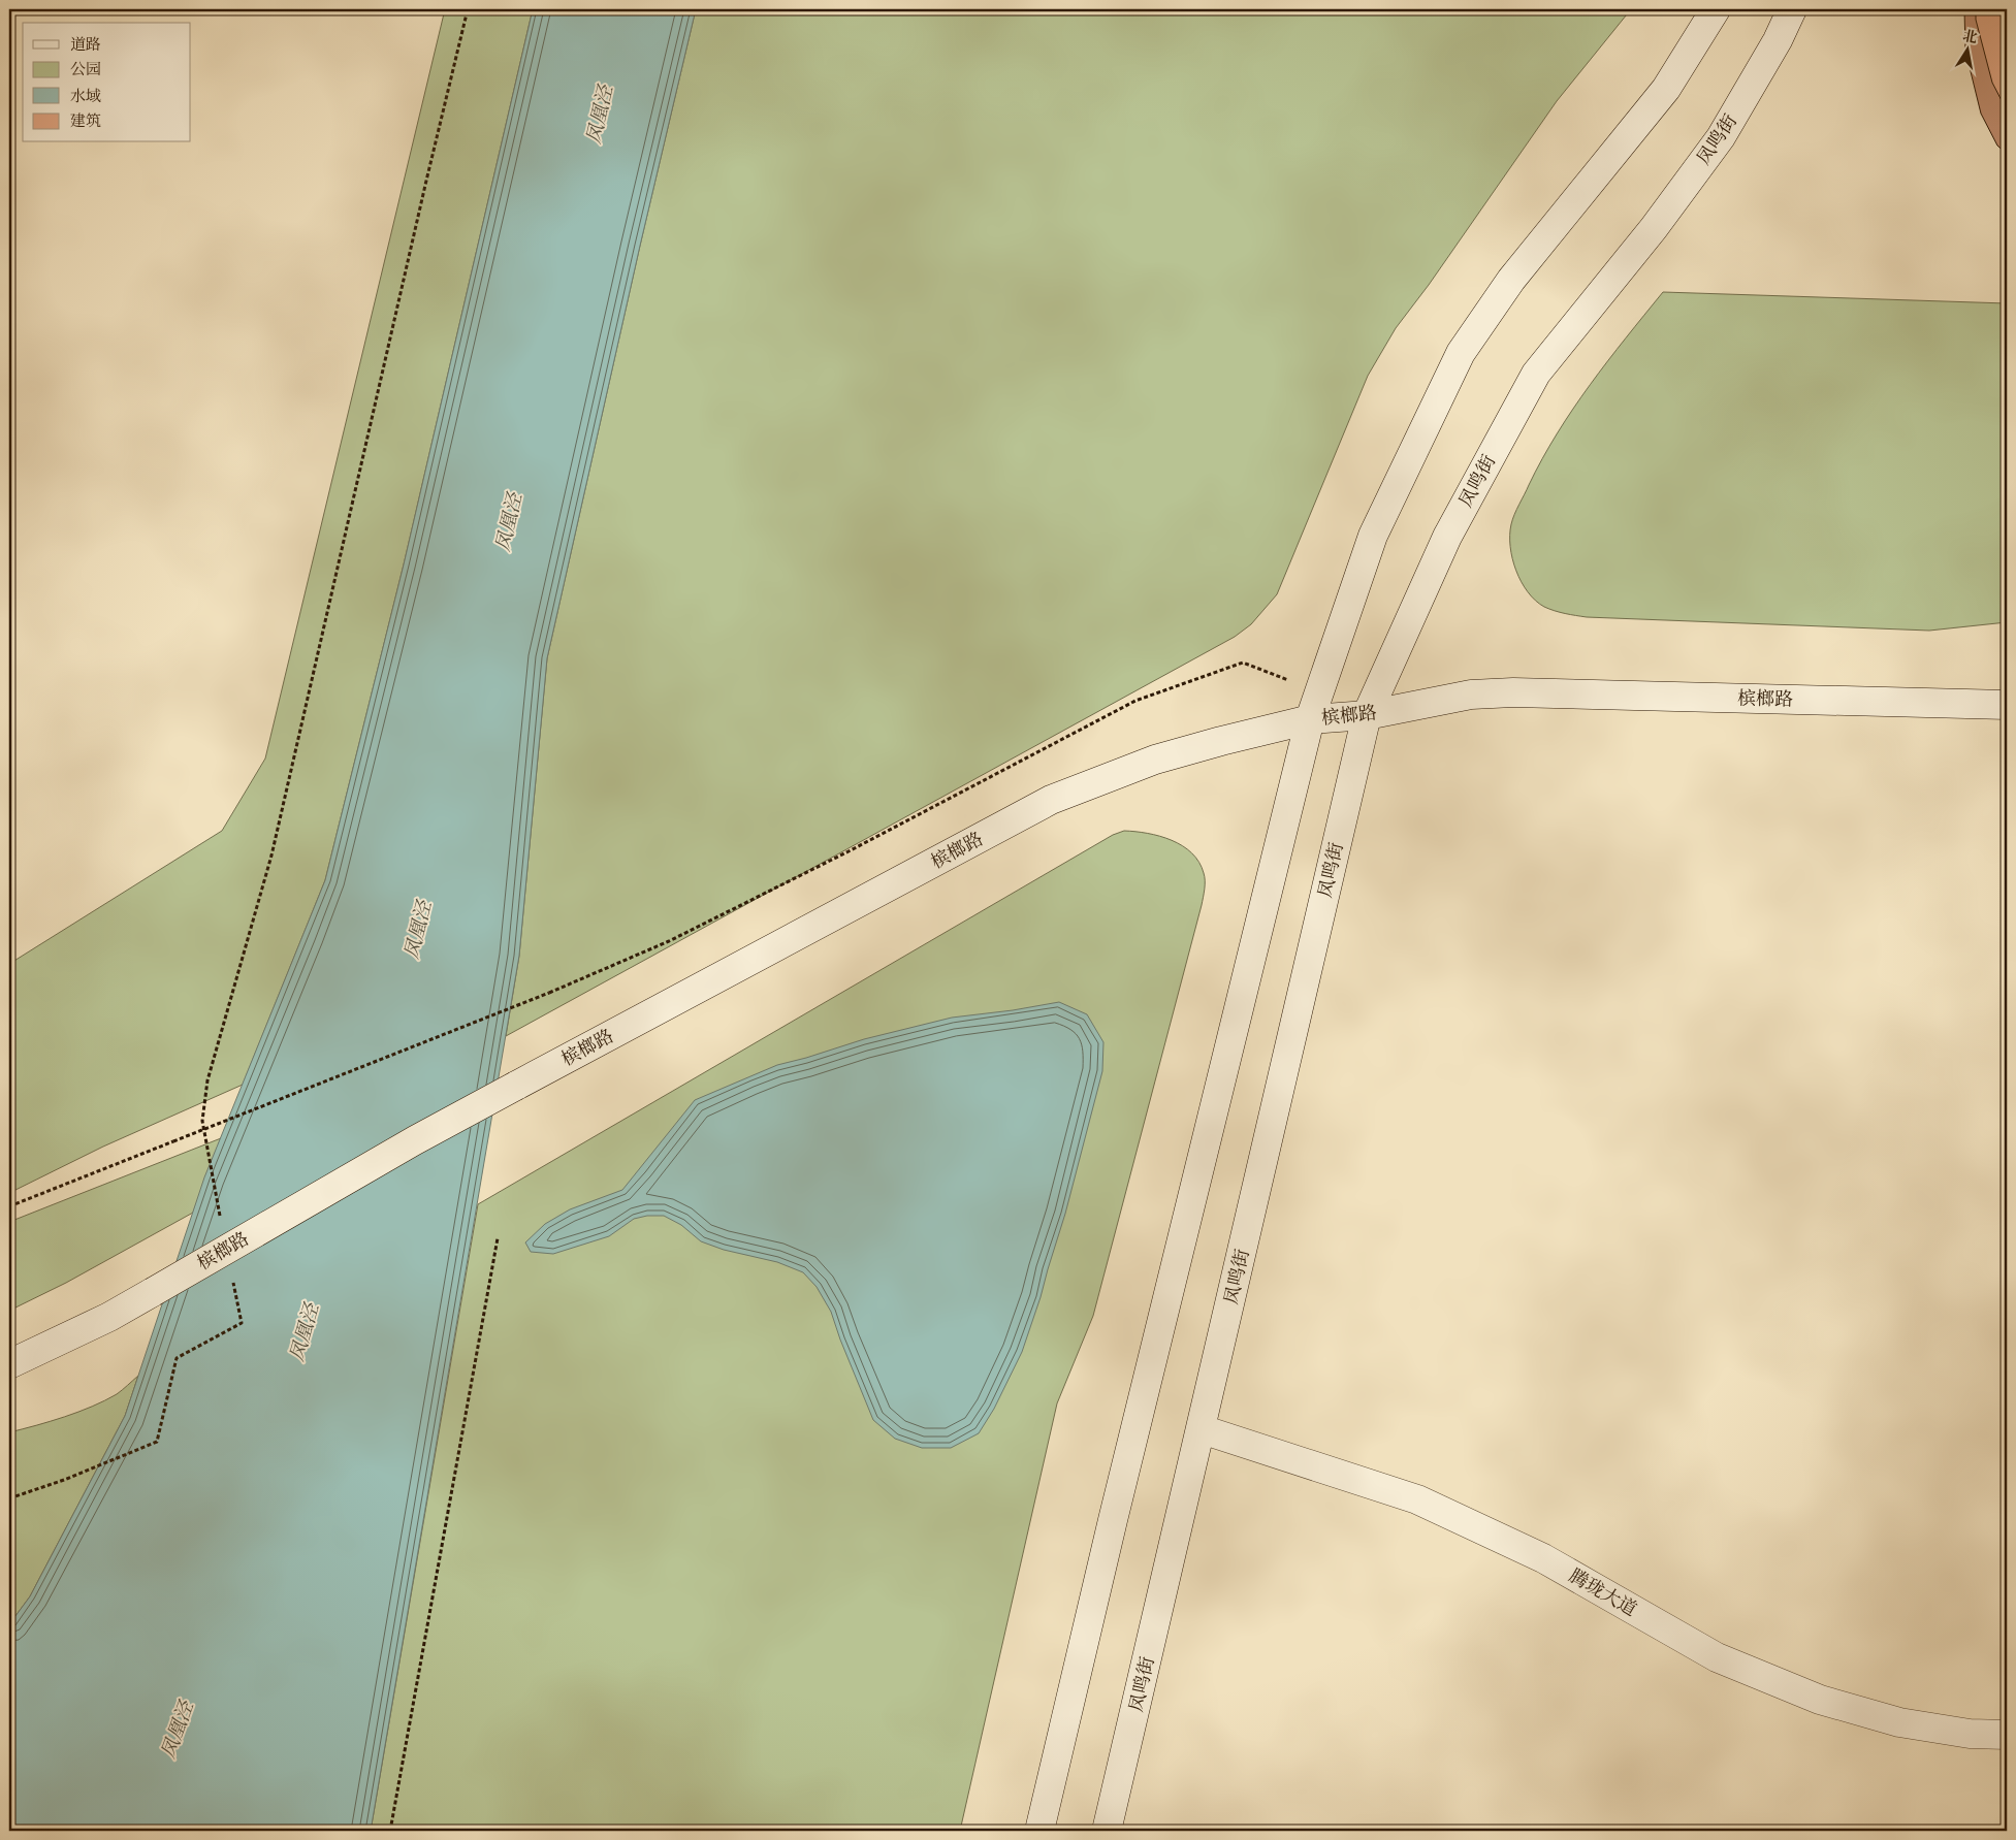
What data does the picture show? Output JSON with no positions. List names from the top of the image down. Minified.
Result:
{"streets":{"street":["凤鸣街","槟榔路","腾珑大道"]},"crossings":[["凤鸣街","槟榔路"],["凤鸣街","腾珑大道"]],"water":["凤凰泾"],"legend":["道路","公园","水域","建筑"],"north":"top"}
